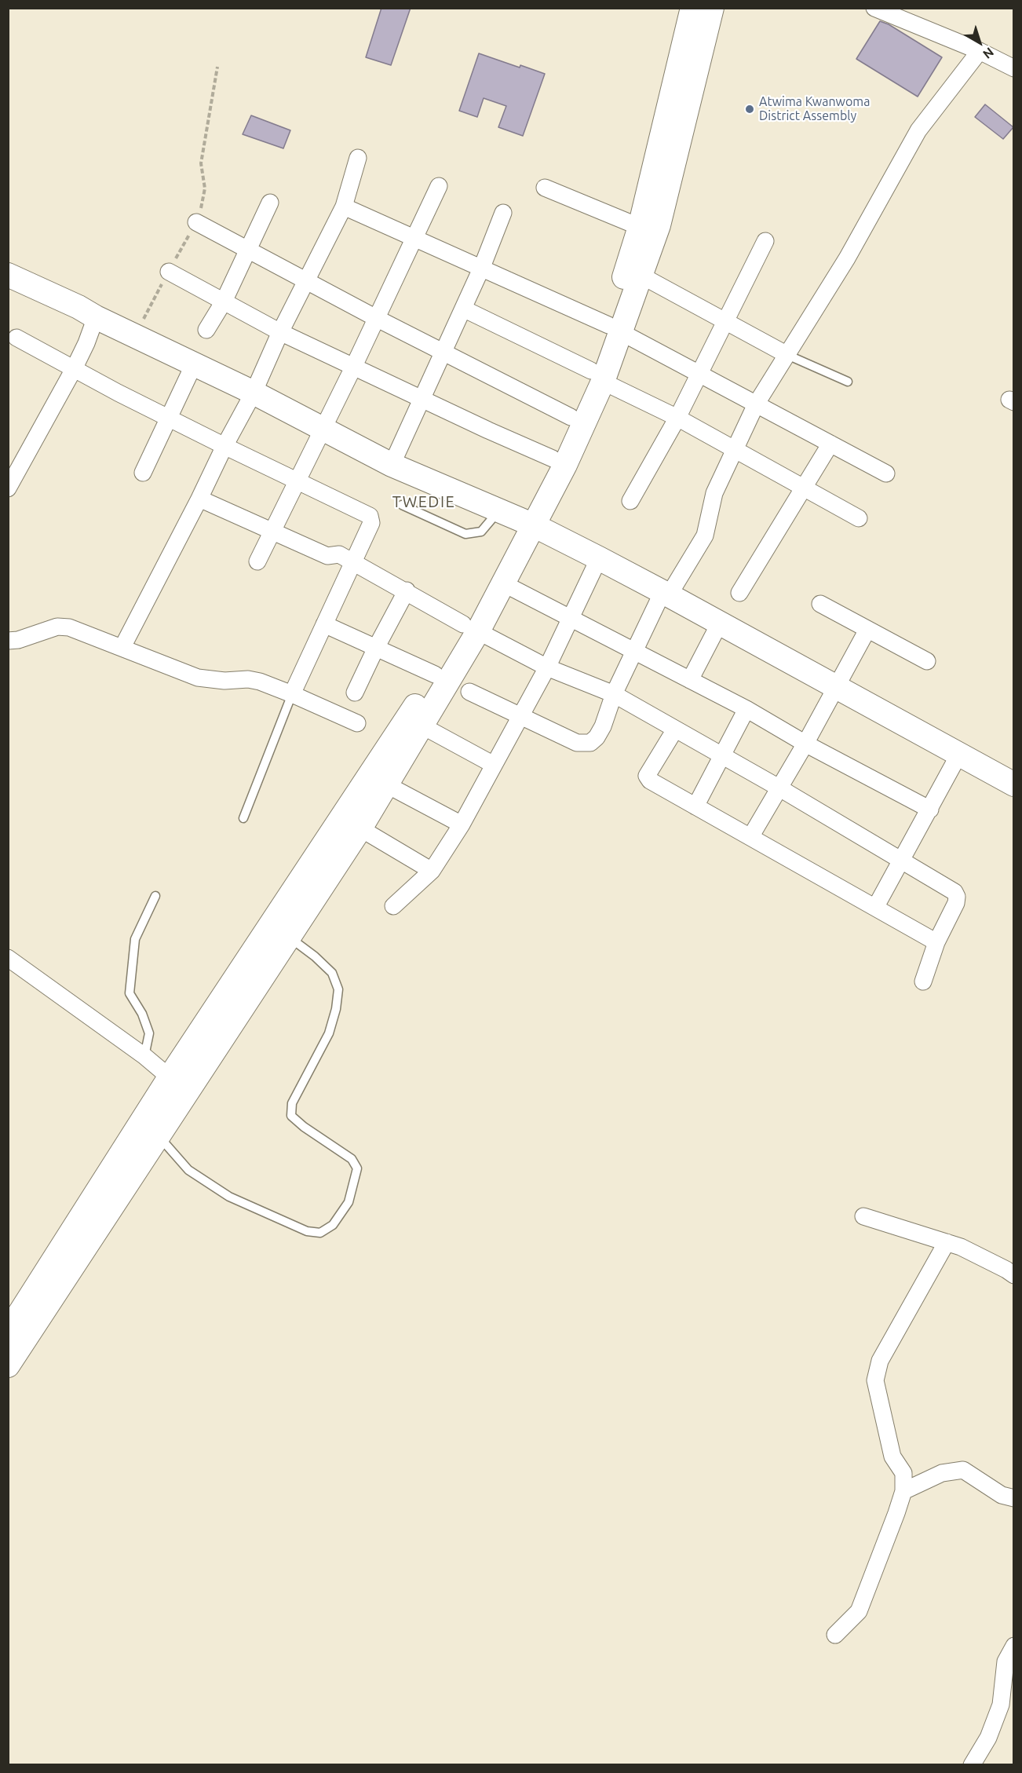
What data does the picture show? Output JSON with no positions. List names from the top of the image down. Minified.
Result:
{"districts":["TWEDIE"],"places":["Atwima Kwanwoma District Assembly"],"north":"bottom right"}
